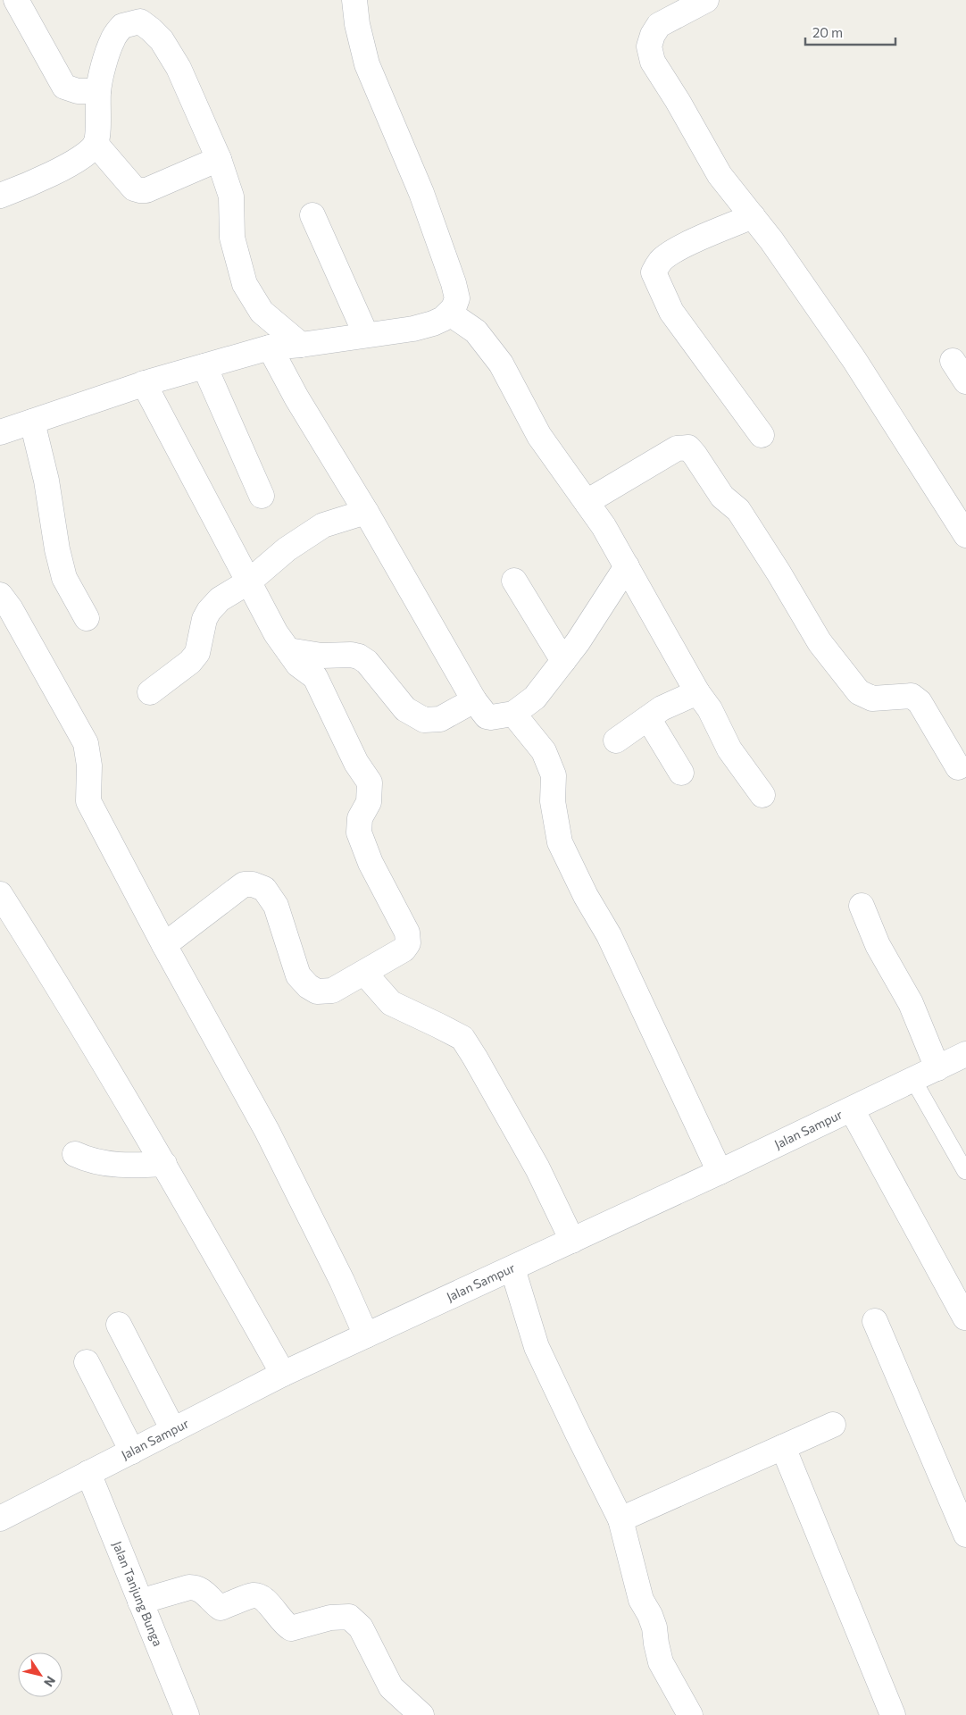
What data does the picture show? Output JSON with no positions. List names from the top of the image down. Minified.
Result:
{"streets":{"street":["Jalan Sampur","Jalan Tanjung Bunga"]},"crossings":[["Jalan Sampur","Jalan Tanjung Bunga"]],"scale_bar":"20 m","north":"bottom right"}
